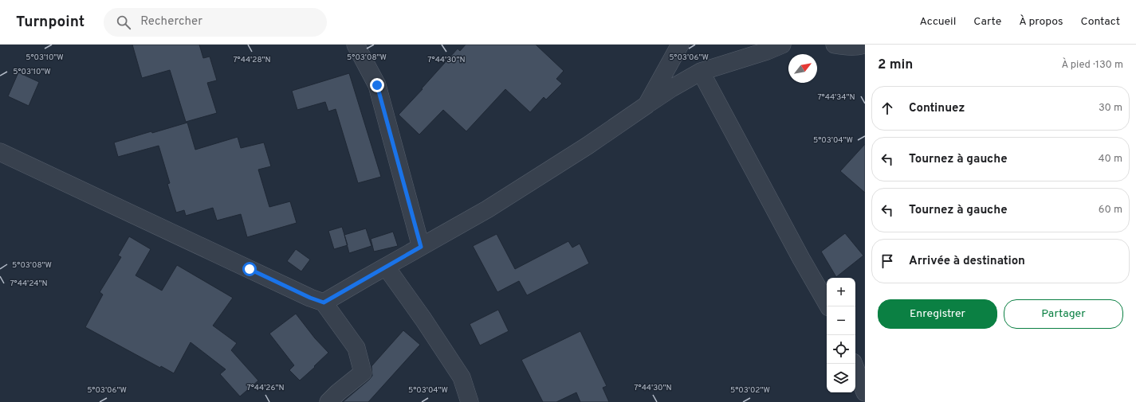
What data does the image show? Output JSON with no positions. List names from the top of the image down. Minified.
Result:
{"north":"top right","page":{"header":"Turnpoint","search":"Rechercher","nav":["Accueil","Carte","À propos","Contact"],"heading":["2 min","À pied · 130 m"],"list":[["Continuez","30 m"],["Tournez à gauche","40 m"],["Tournez à gauche","60 m"],"Arrivée à destination"],"map_buttons":["+","−"],"buttons":["Enregistrer","Partager"]},"coordinates":["5°03'10\"W","5°03'08\"W","5°03'06\"W","7°44'30\"N","7°44'28\"N","7°44'34\"N","5°03'04\"W","7°44'24\"N","7°44'26\"N","5°03'02\"W"]}
